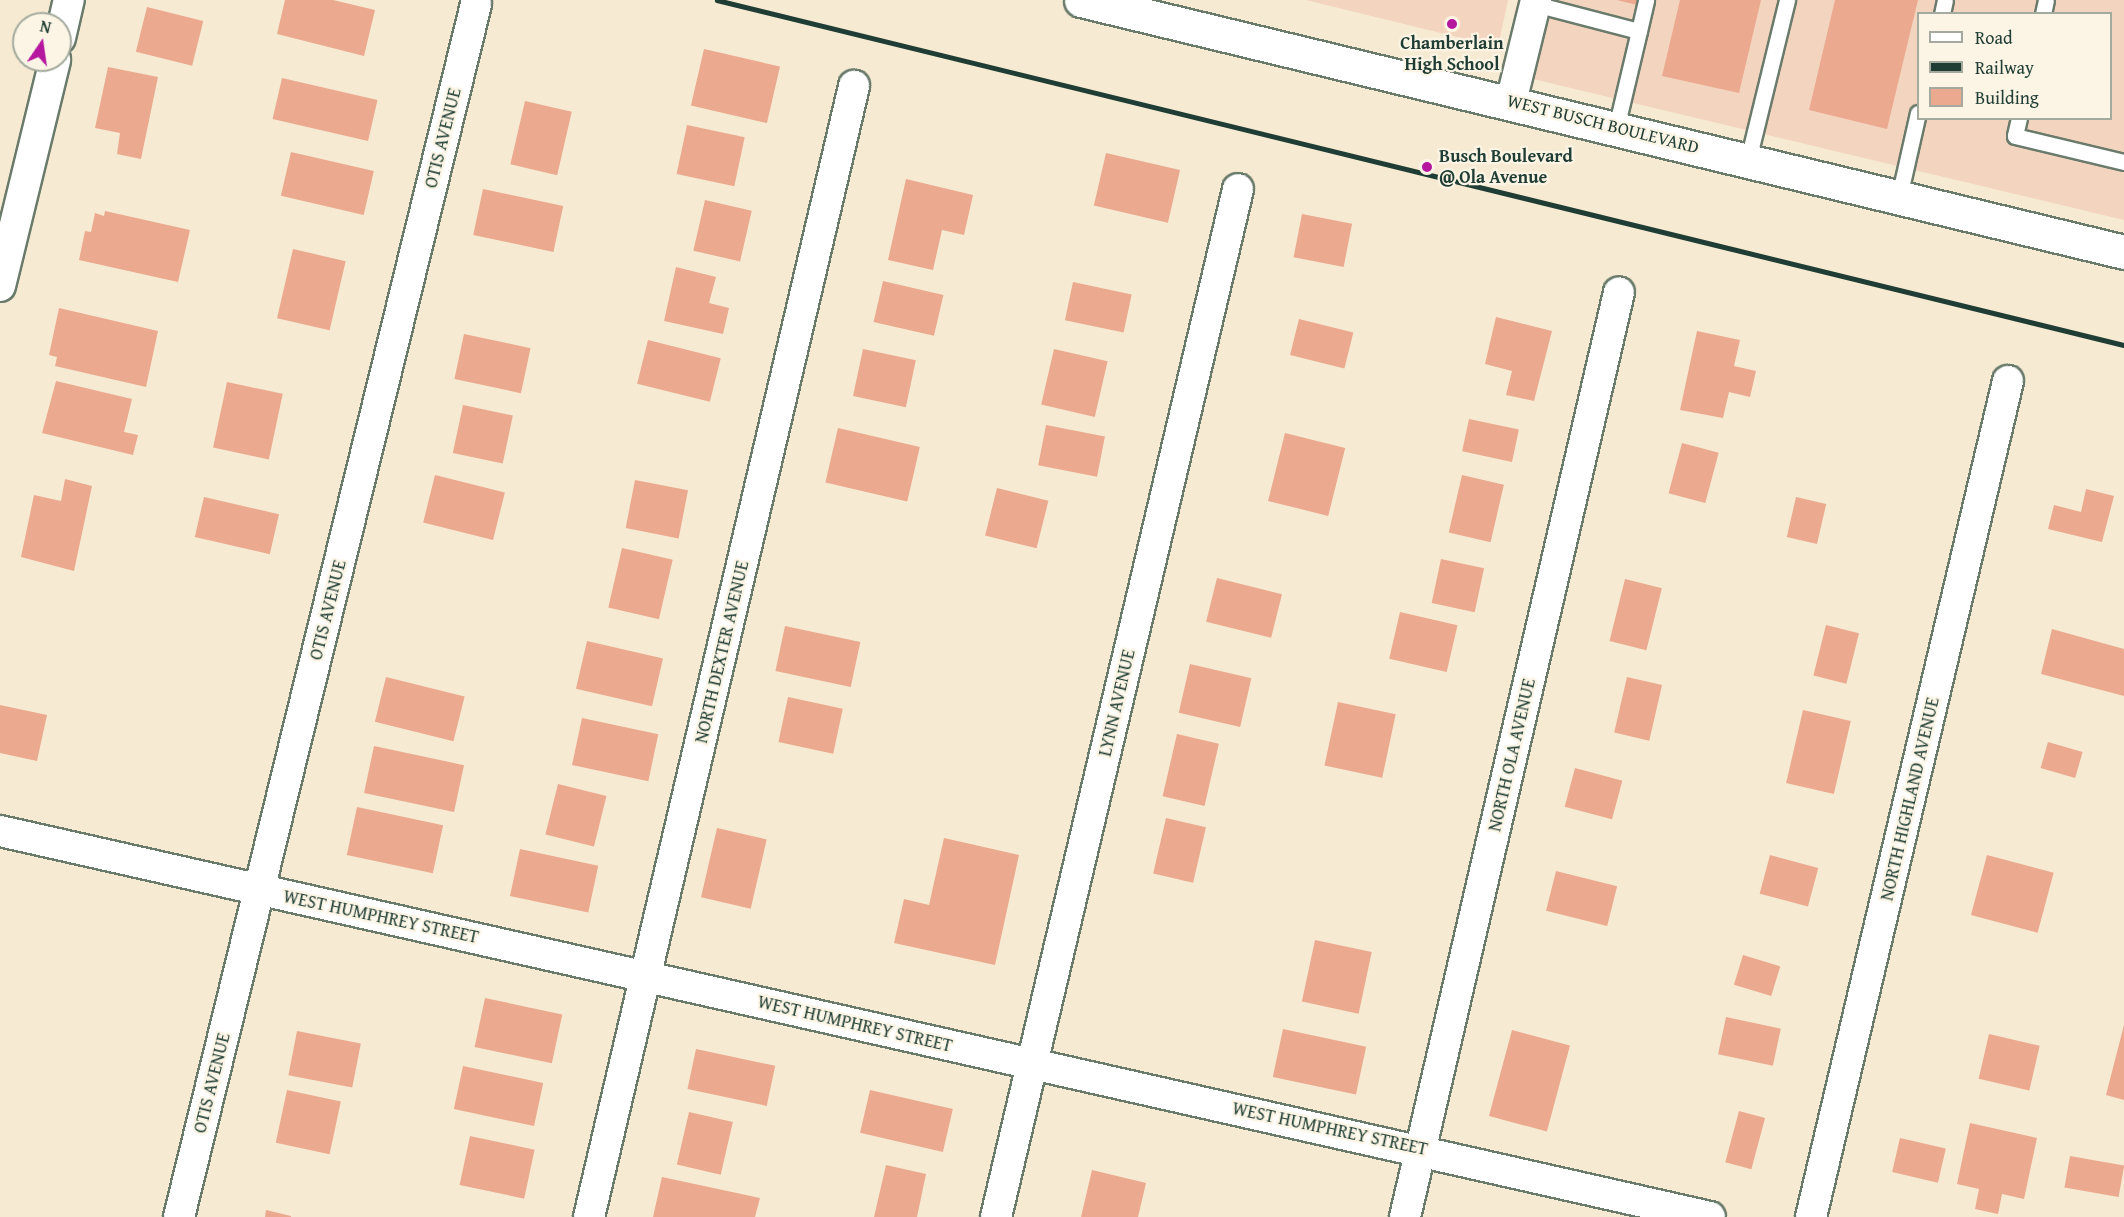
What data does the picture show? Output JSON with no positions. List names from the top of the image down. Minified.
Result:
{"streets":{"main road":["WEST BUSCH BOULEVARD"],"street":["OTIS AVENUE","NORTH DEXTER AVENUE","LYNN AVENUE","NORTH OLA AVENUE","NORTH HIGHLAND AVENUE","WEST HUMPHREY STREET"]},"crossings":[["OTIS AVENUE","WEST HUMPHREY STREET"],["NORTH DEXTER AVENUE","WEST HUMPHREY STREET"],["LYNN AVENUE","WEST HUMPHREY STREET"],["NORTH OLA AVENUE","WEST HUMPHREY STREET"]],"places":["Chamberlain High School","Busch Boulevard @ Ola Avenue"],"legend":["Road","Railway","Building"],"north":"top"}
